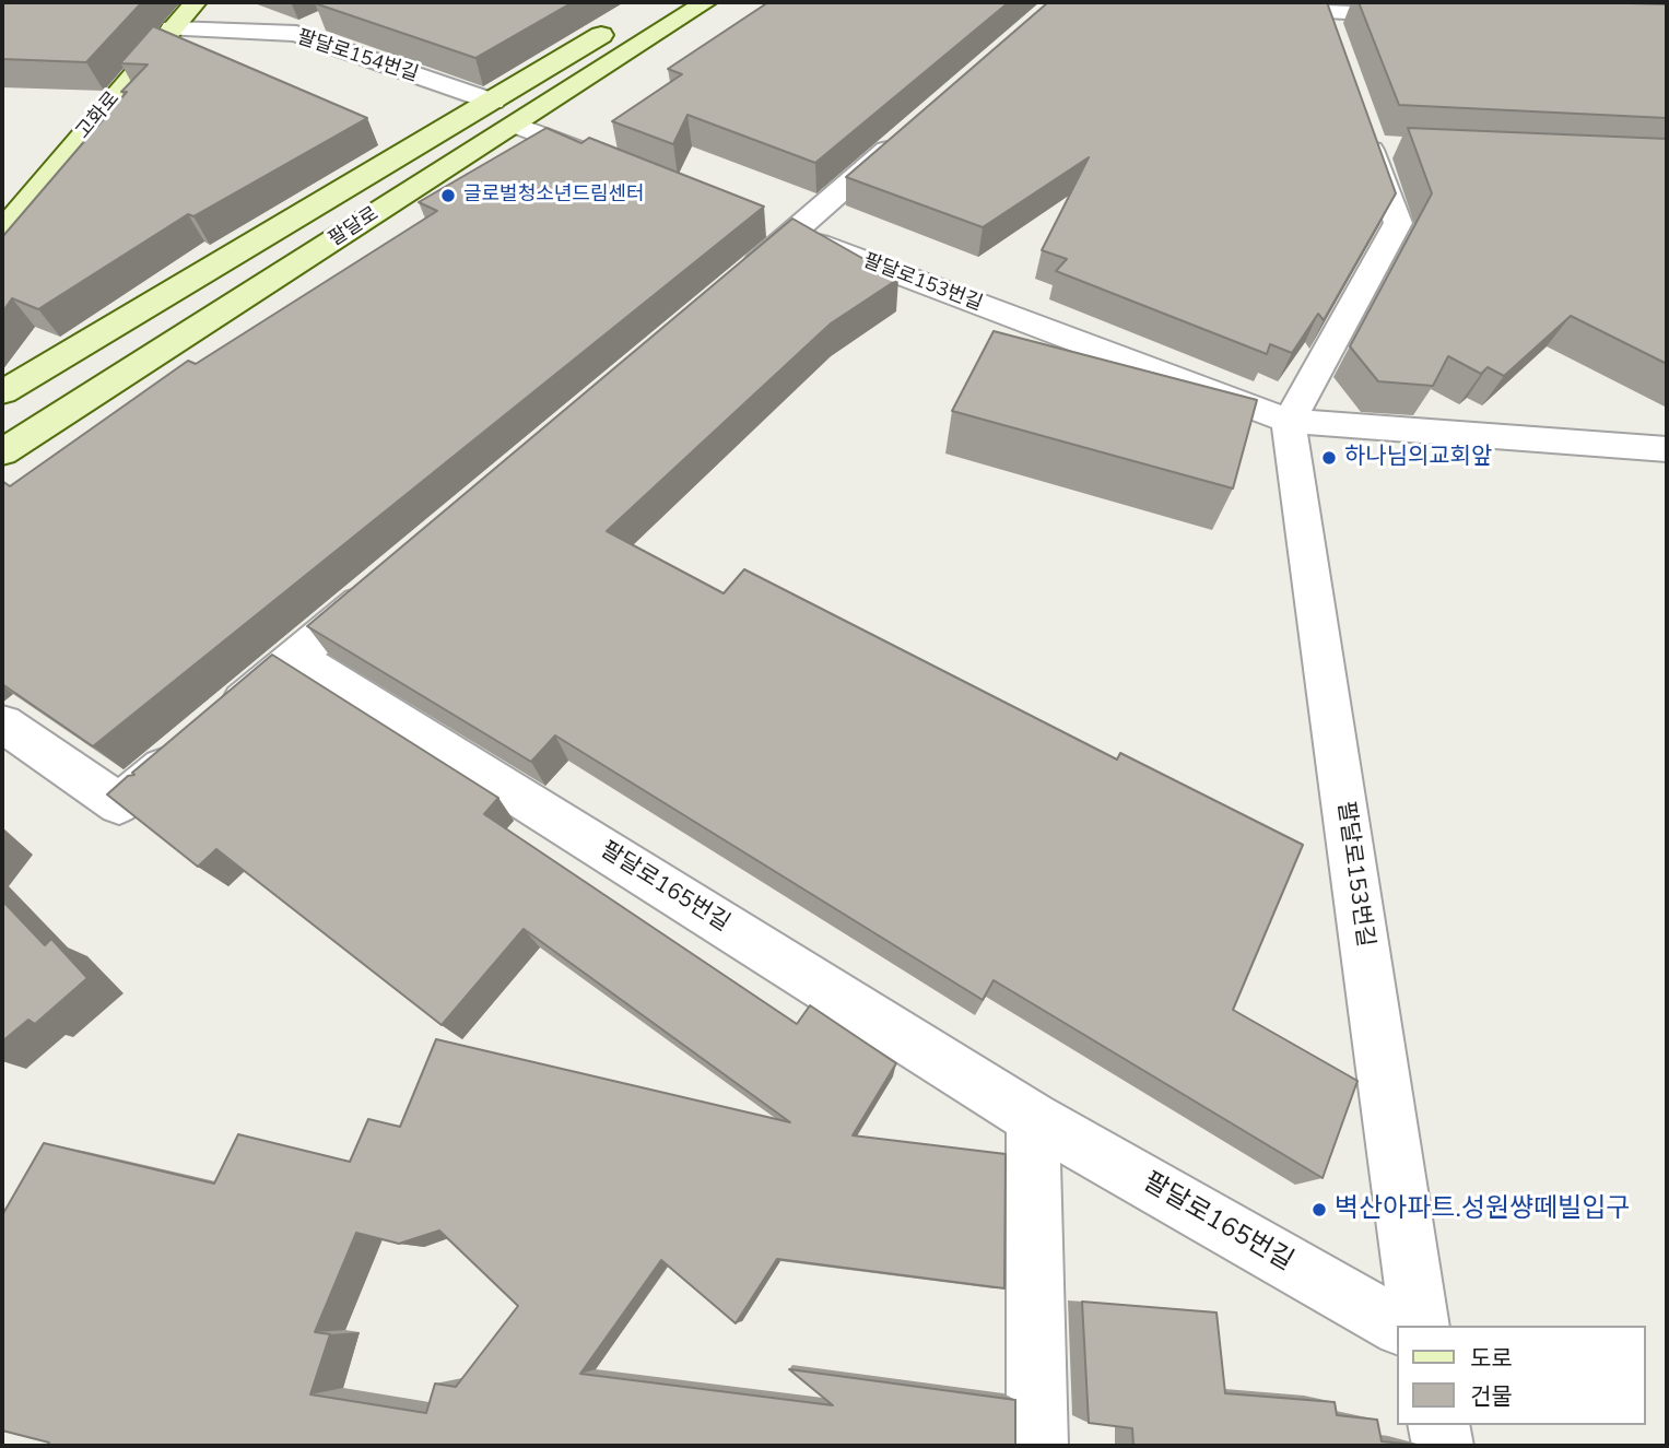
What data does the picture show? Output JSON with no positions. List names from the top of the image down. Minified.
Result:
{"streets":{"main road":["고화로","팔달로"],"street":["팔달로154번길","팔달로153번길","팔달로165번길"]},"crossings":[["팔달로154번길","고화로"],["팔달로154번길","팔달로"]],"places":["글로벌청소년드림센터","하나님의교회앞","벽산아파트.성원썅떼빌입구"],"legend":["도로","건물"]}
